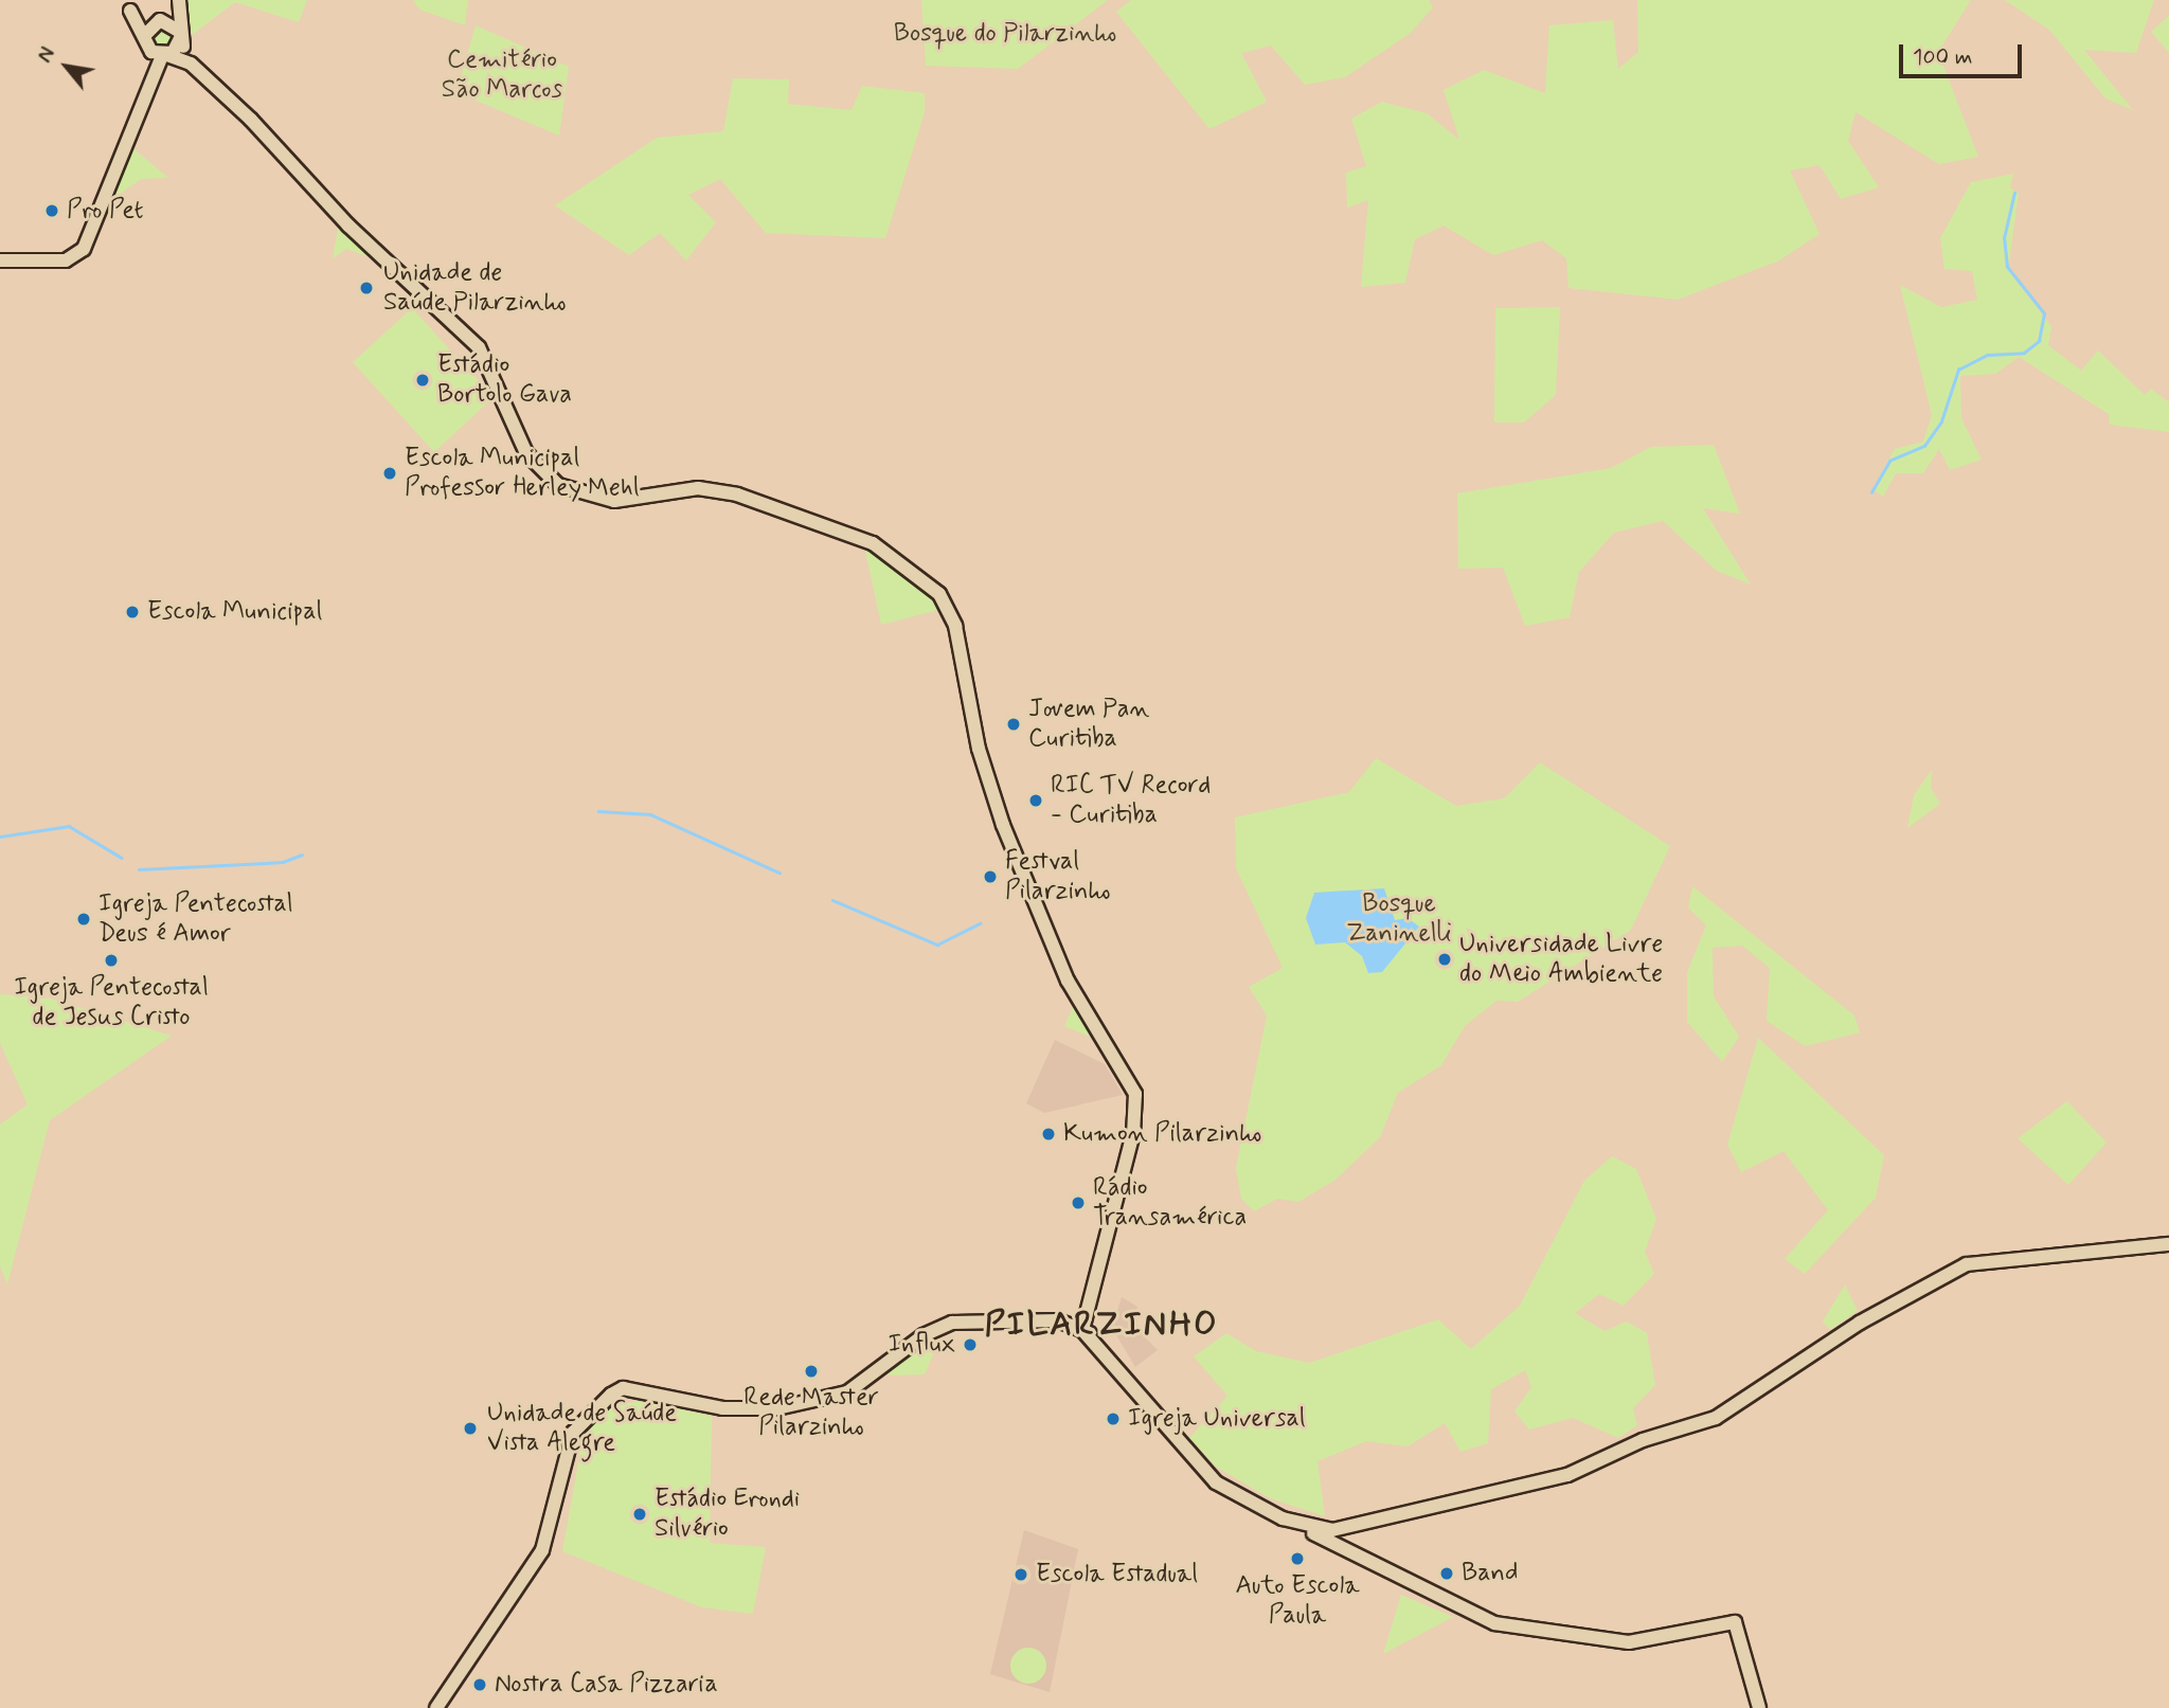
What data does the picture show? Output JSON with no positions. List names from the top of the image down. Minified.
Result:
{"districts":["PILARZINHO"],"parks":["Bosque do Pilarzinho","Cemitério São Marcos","Bosque Zaninelli"],"places":["Pro Pet","Unidade de Saúde Pilarzinho","Estádio Bortolo Gava","Escola Municipal Professor Herley Mehl","Escola Municipal","Jovem Pan Curitiba","RIC TV Record - Curitiba","Festval Pilarzinho","Igreja Pentecostal Deus é Amor","Universidade Livre do Meio Ambiente","Igreja Pentecostal de Jesus Cristo","Kumon Pilarzinho","Rádio Transamérica","Influx","Rede Master Pilarzinho","Igreja Universal","Unidade de Saúde Vista Alegre","Estádio Erondi Silvério","Auto Escola Paula","Band","Escola Estadual","Nostra Casa Pizzaria"],"scale_bar":"100 m","north":"top left"}
